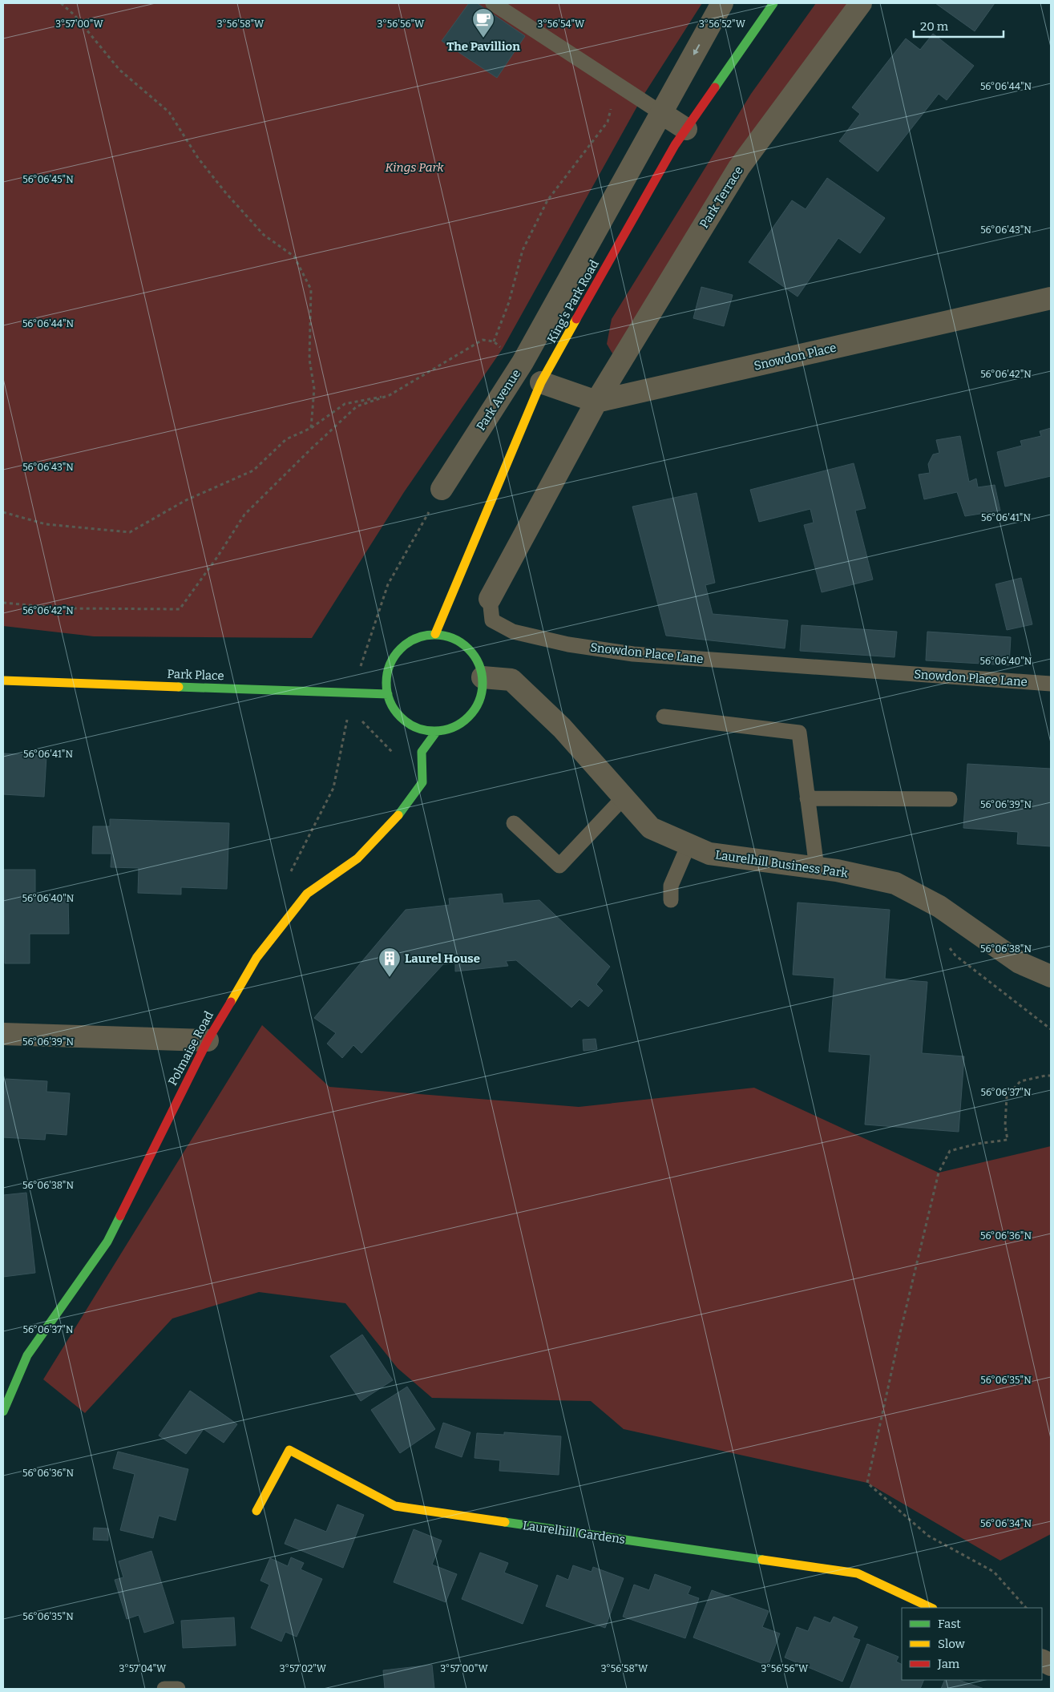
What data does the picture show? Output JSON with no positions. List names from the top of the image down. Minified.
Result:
{"streets":{"street":["Park Terrace","King's Park Road","Snowdon Place","Park Avenue","Snowdon Place Lane","Park Place","Laurelhill Business Park","Polmaise Road","Laurelhill Gardens"]},"crossings":[["Park Terrace","Snowdon Place"],["Park Terrace","Snowdon Place Lane"],["King's Park Road","Park Place"],["King's Park Road","Laurelhill Business Park"],["Snowdon Place","Snowdon Place Lane"],["Park Place","Laurelhill Business Park"]],"parks":["Kings Park"],"places":{"cafe":["The Pavillion"],"building":["Laurel House"]},"legend":["Fast","Slow","Jam"],"scale_bar":"20 m","coordinates":["3°57'00\"W","3°56'58\"W","3°56'56\"W","3°56'54\"W","3°56'52\"W","56°06'44\"N","56°06'45\"N","56°06'43\"N","56°06'42\"N","56°06'41\"N","56°06'40\"N","56°06'39\"N","56°06'38\"N","56°06'37\"N","56°06'36\"N","56°06'35\"N","56°06'34\"N","3°57'04\"W","3°57'02\"W"]}
